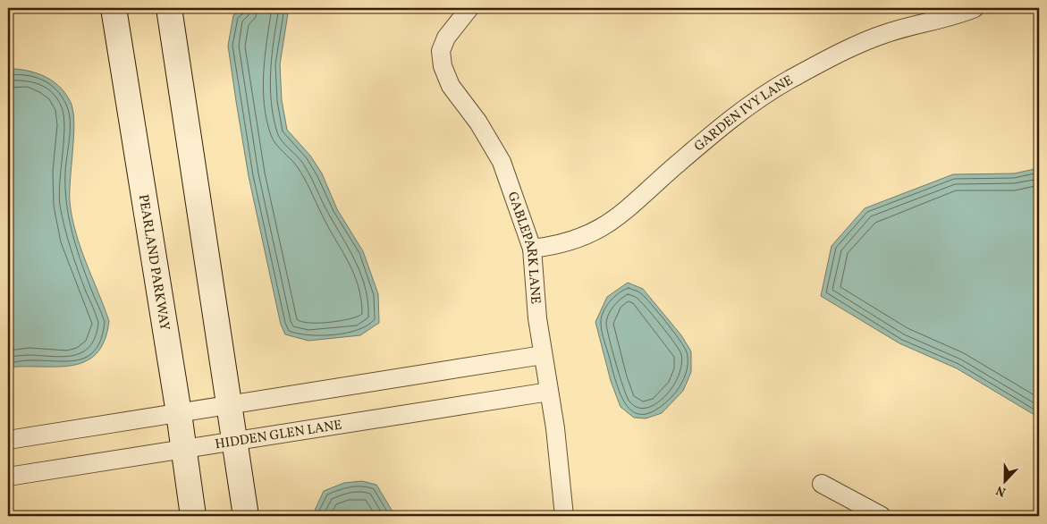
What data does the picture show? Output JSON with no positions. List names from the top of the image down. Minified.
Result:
{"streets":{"main road":["PEARLAND PARKWAY"],"street":["GARDEN IVY LANE","GABLEPARK LANE","HIDDEN GLEN LANE"]},"crossings":[["GARDEN IVY LANE","GABLEPARK LANE"],["GABLEPARK LANE","HIDDEN GLEN LANE"],["PEARLAND PARKWAY","HIDDEN GLEN LANE"]],"north":"bottom"}
